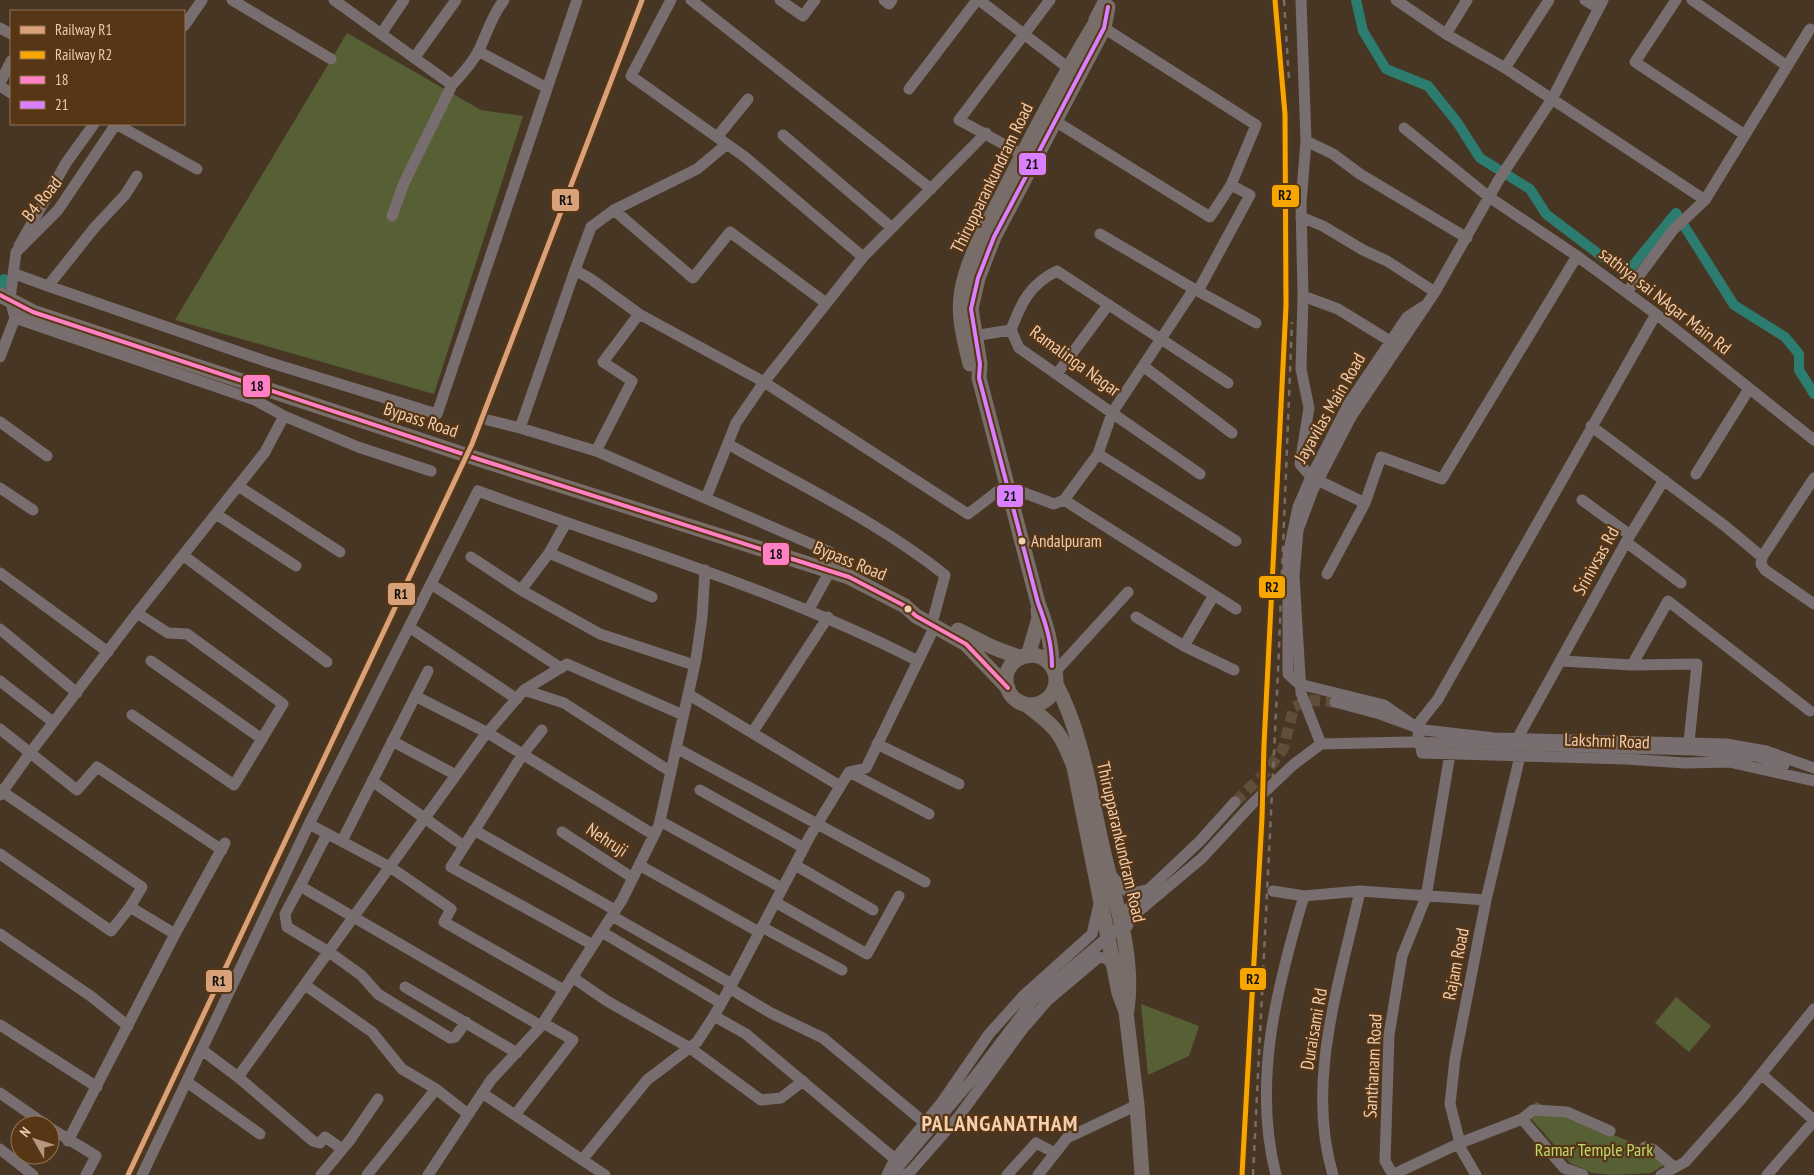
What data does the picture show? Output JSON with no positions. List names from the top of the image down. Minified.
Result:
{"streets":{"main road":["Thirupparankundram Road","Bypass Road"],"street":["B4 Road","sathiya sai NAgar Main Rd","Ramalinga Nagar","Jayavilas Main Road","Srinivsas Rd","Lakshmi Road","Nehruji","Rajam Road","Duraisami Rd","Santhanam Road"]},"crossings":[["Thirupparankundram Road","Ramalinga Nagar"],["Thirupparankundram Road","Bypass Road"],["sathiya sai NAgar Main Rd","Jayavilas Main Road"],["Jayavilas Main Road","Lakshmi Road"],["Srinivsas Rd","Lakshmi Road"],["Lakshmi Road","Rajam Road"],["Lakshmi Road","Santhanam Road"]],"districts":["PALANGANATHAM"],"parks":["Ramar Temple Park"],"places":["Andalpuram"],"lines":["rail line R1","rail line R2","transit line 21","transit line 18"],"legend":["Railway R1","Railway R2","18","21"],"north":"top left"}
